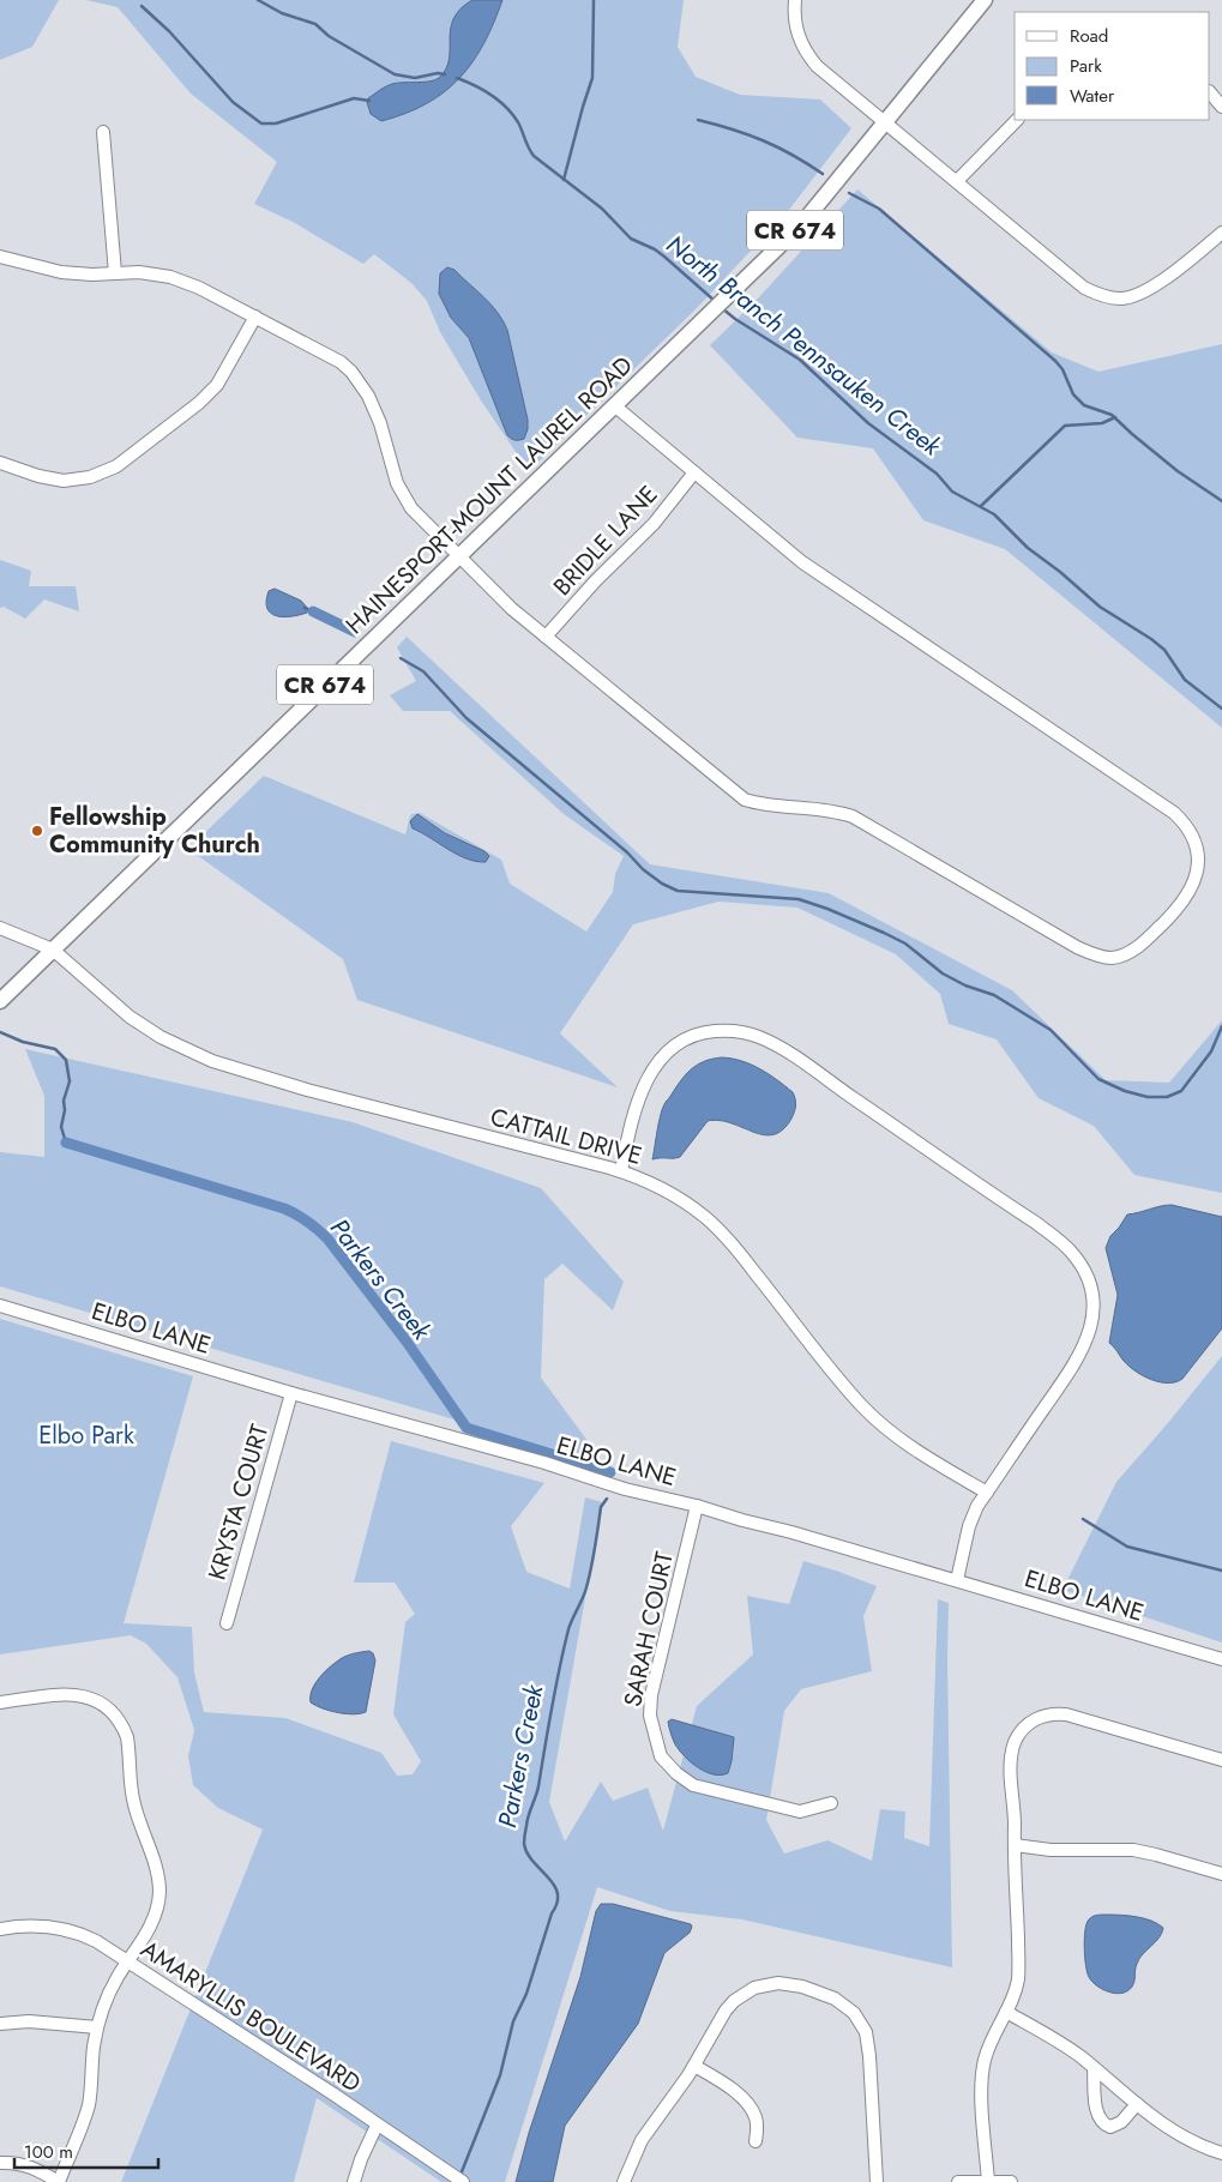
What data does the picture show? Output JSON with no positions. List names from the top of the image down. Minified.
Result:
{"streets":{"main road":["CR 674","HAINESPORT-MOUNT LAUREL ROAD"],"street":["BRIDLE LANE","CATTAIL DRIVE","ELBO LANE","KRYSTA COURT","SARAH COURT","AMARYLLIS BOULEVARD"]},"crossings":[["HAINESPORT-MOUNT LAUREL ROAD","CATTAIL DRIVE"],["ELBO LANE","KRYSTA COURT"],["ELBO LANE","SARAH COURT"]],"water":["North Branch Pennsauken Creek","Parkers Creek"],"parks":["Elbo Park"],"places":["Fellowship Community Church"],"legend":["Road","Park","Water"],"scale_bar":"100 m"}
